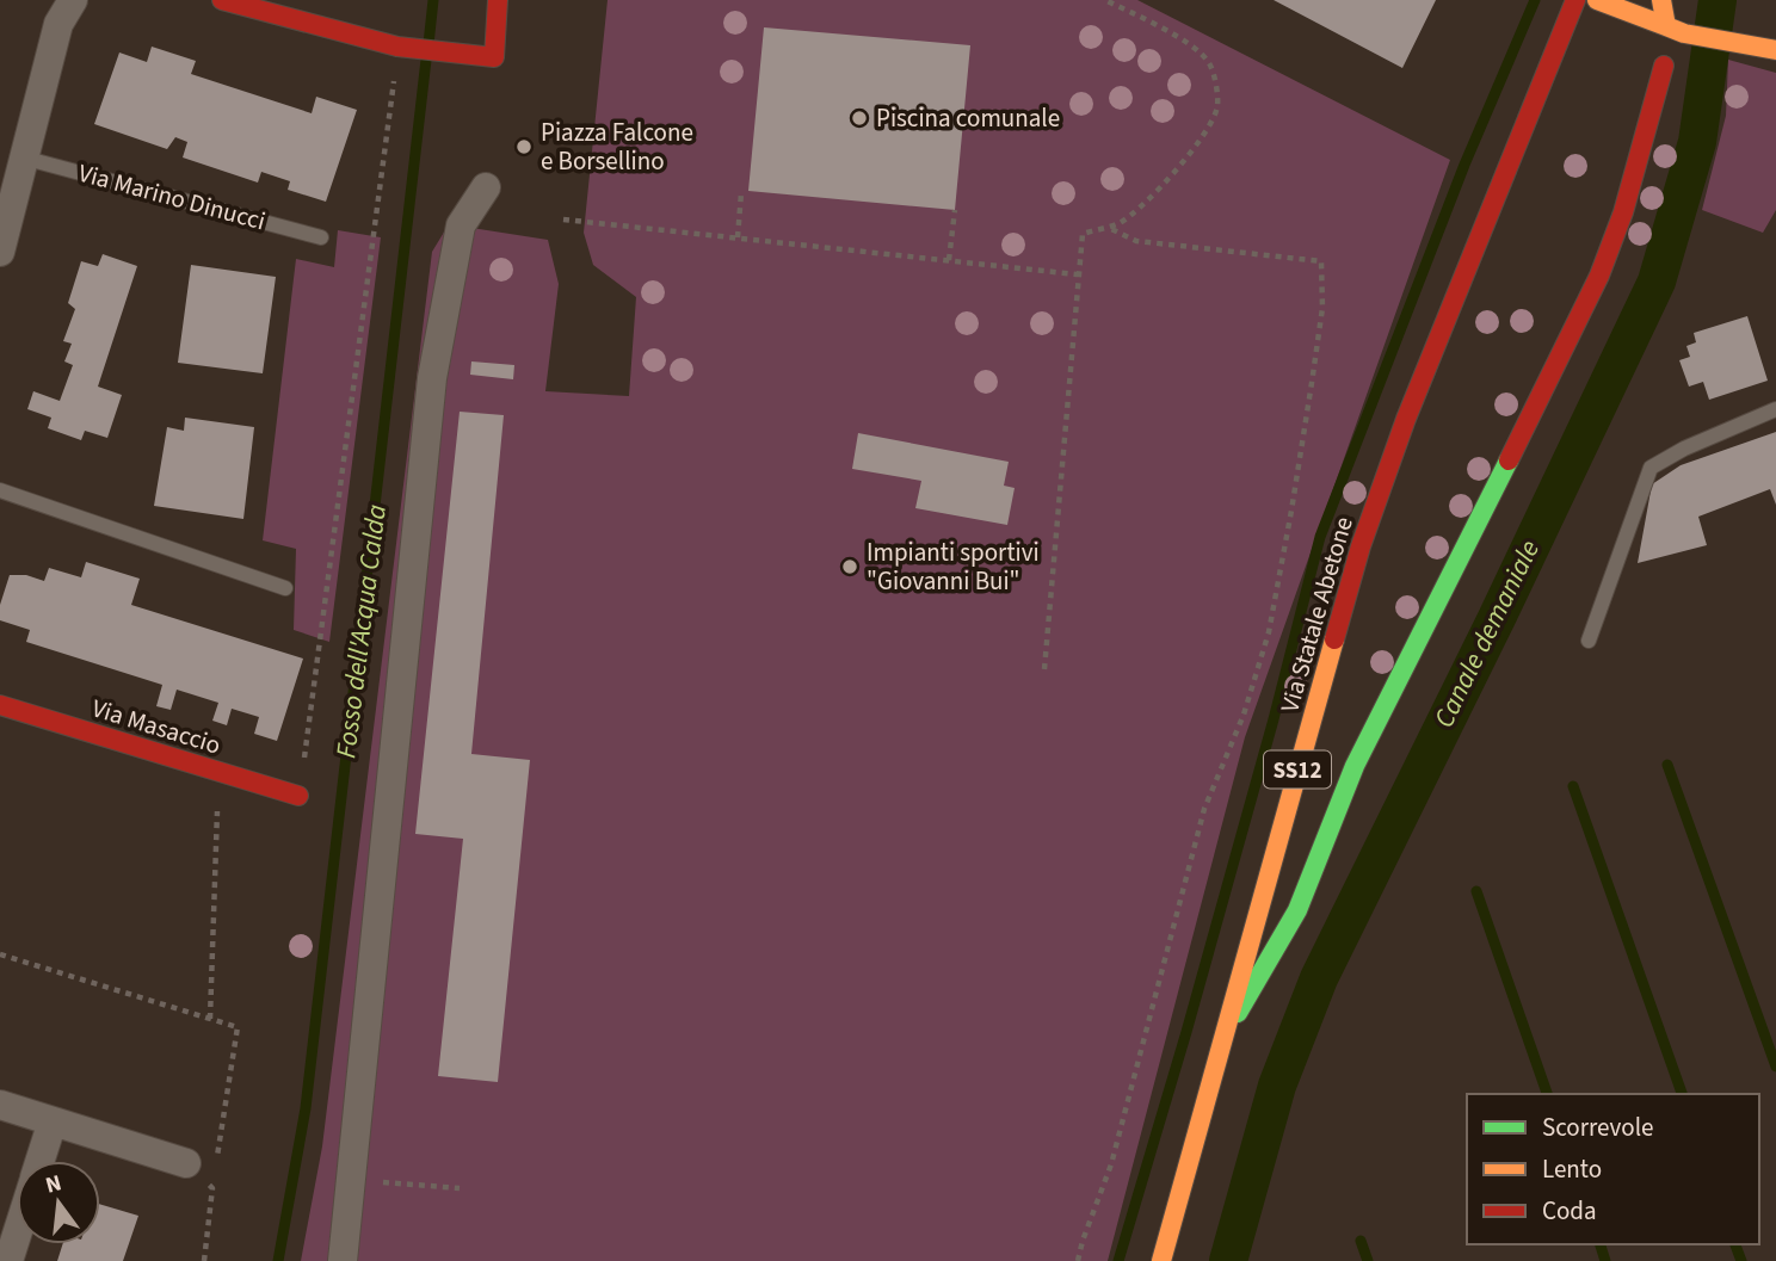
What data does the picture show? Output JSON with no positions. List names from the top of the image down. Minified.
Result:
{"streets":{"street":["Via Statale Abetone","Via Masaccio","SS12"],"lane":["Via Marino Dinucci"]},"water":["Fosso dell'Acqua Calda","Canale demaniale"],"places":["Piscina comunale","Piazza Falcone e Borsellino","Impianti sportivi \"Giovanni Bui\""],"legend":["Scorrevole","Lento","Coda"],"north":"top"}
